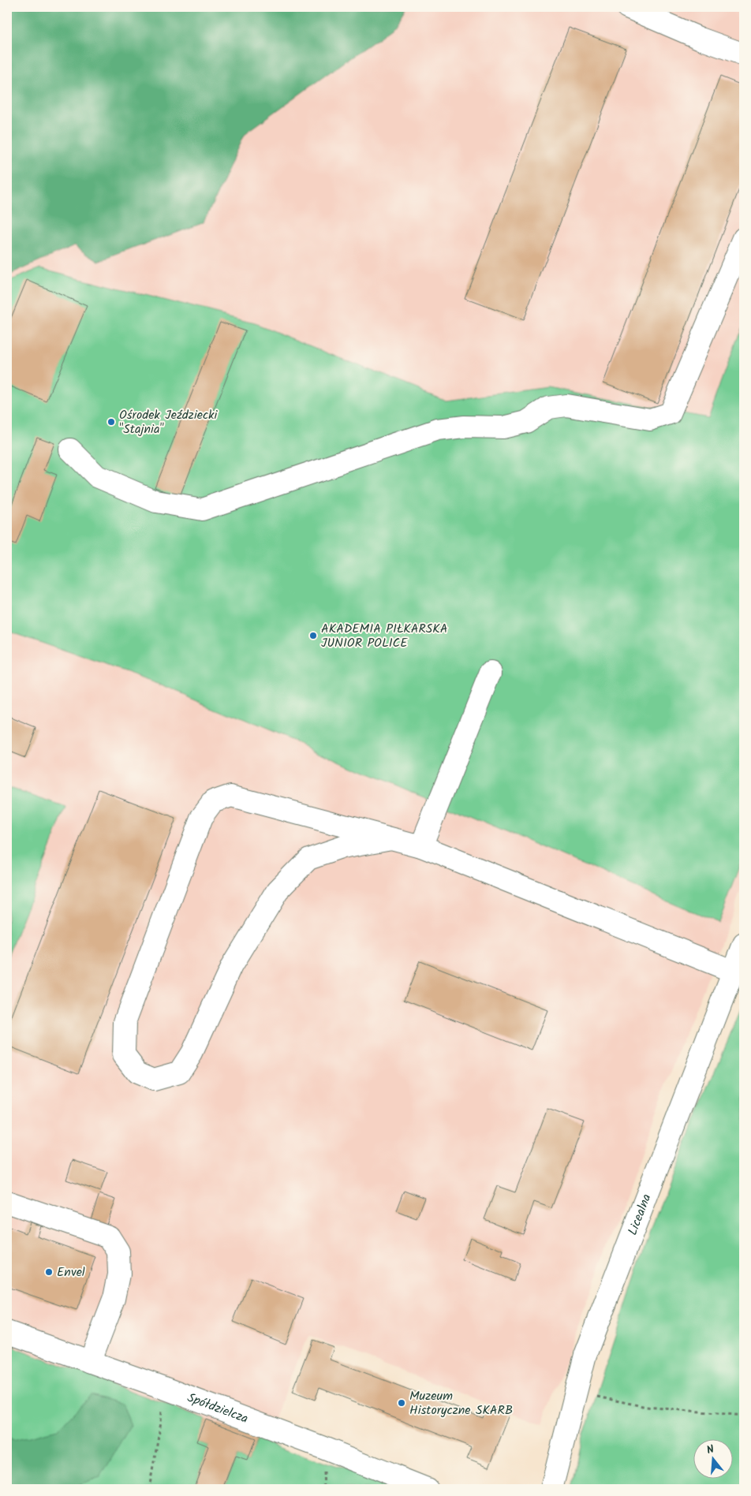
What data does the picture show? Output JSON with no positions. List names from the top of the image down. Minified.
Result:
{"streets":{"street":["Licealna","Spółdzielcza"]},"places":["Ośrodek Jeździecki \"Stajnia\"","AKADEMIA PIŁKARSKA JUNIOR POLICE","Envel","Muzeum Historyczne SKARB"],"north":"top"}
